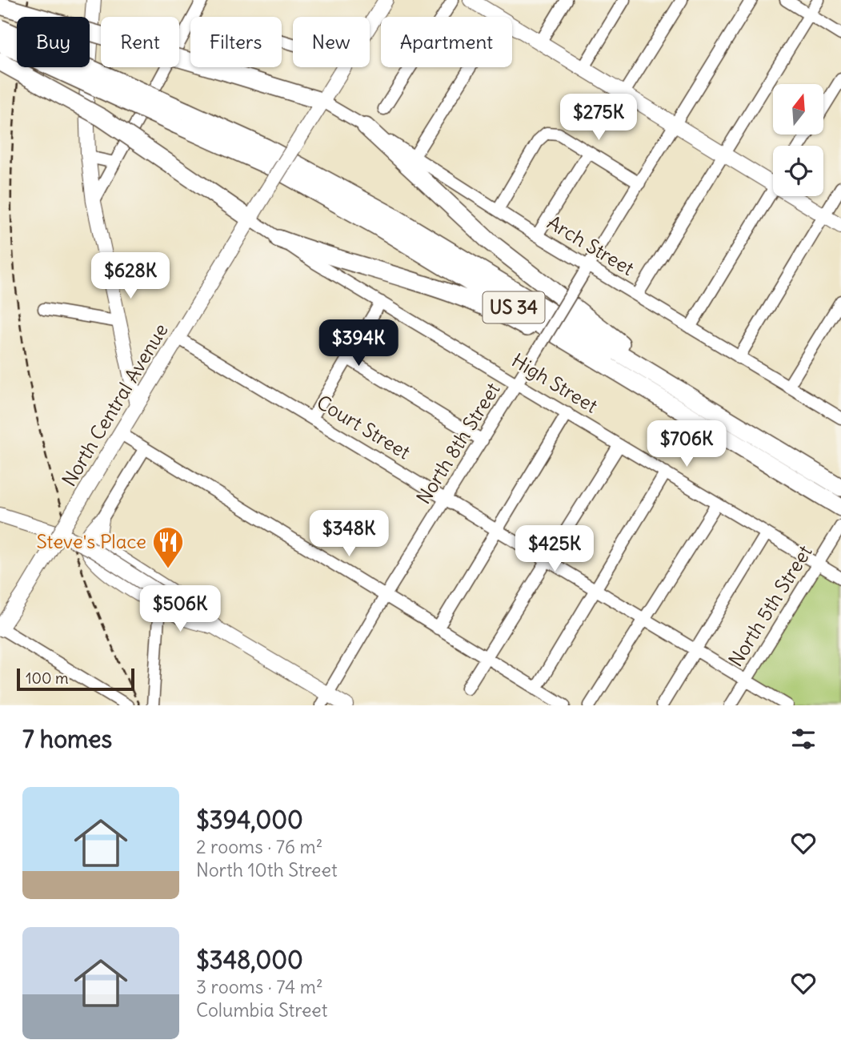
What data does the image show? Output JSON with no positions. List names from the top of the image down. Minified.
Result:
{"streets":{"highway":["US 34"],"main road":["North Central Avenue"],"street":["Arch Street","High Street","Court Street","North 8th Street","North 5th Street"]},"crossings":[["Arch Street","North Central Avenue"],["Arch Street","North 8th Street"],["High Street","North Central Avenue"],["High Street","North 8th Street"],["High Street","North 5th Street"],["North Central Avenue","Court Street"],["Court Street","North 8th Street"],["Court Street","North 5th Street"]],"places":{"restaurant":["Steve's Place"]},"scale_bar":"100 m","north":"top","page":{"chip":["Buy","Rent","Filters","New","Apartment"],"price":["$275K","$628K","$394K","$706K","$348K","$425K","$506K"],"scale":"100 m","heading":"7 homes","list":[{"name":"$394,000","note":"2 rooms · 76 m² · North 10th Street"},{"name":"$348,000","note":"3 rooms · 74 m² · Columbia Street"}]}}
